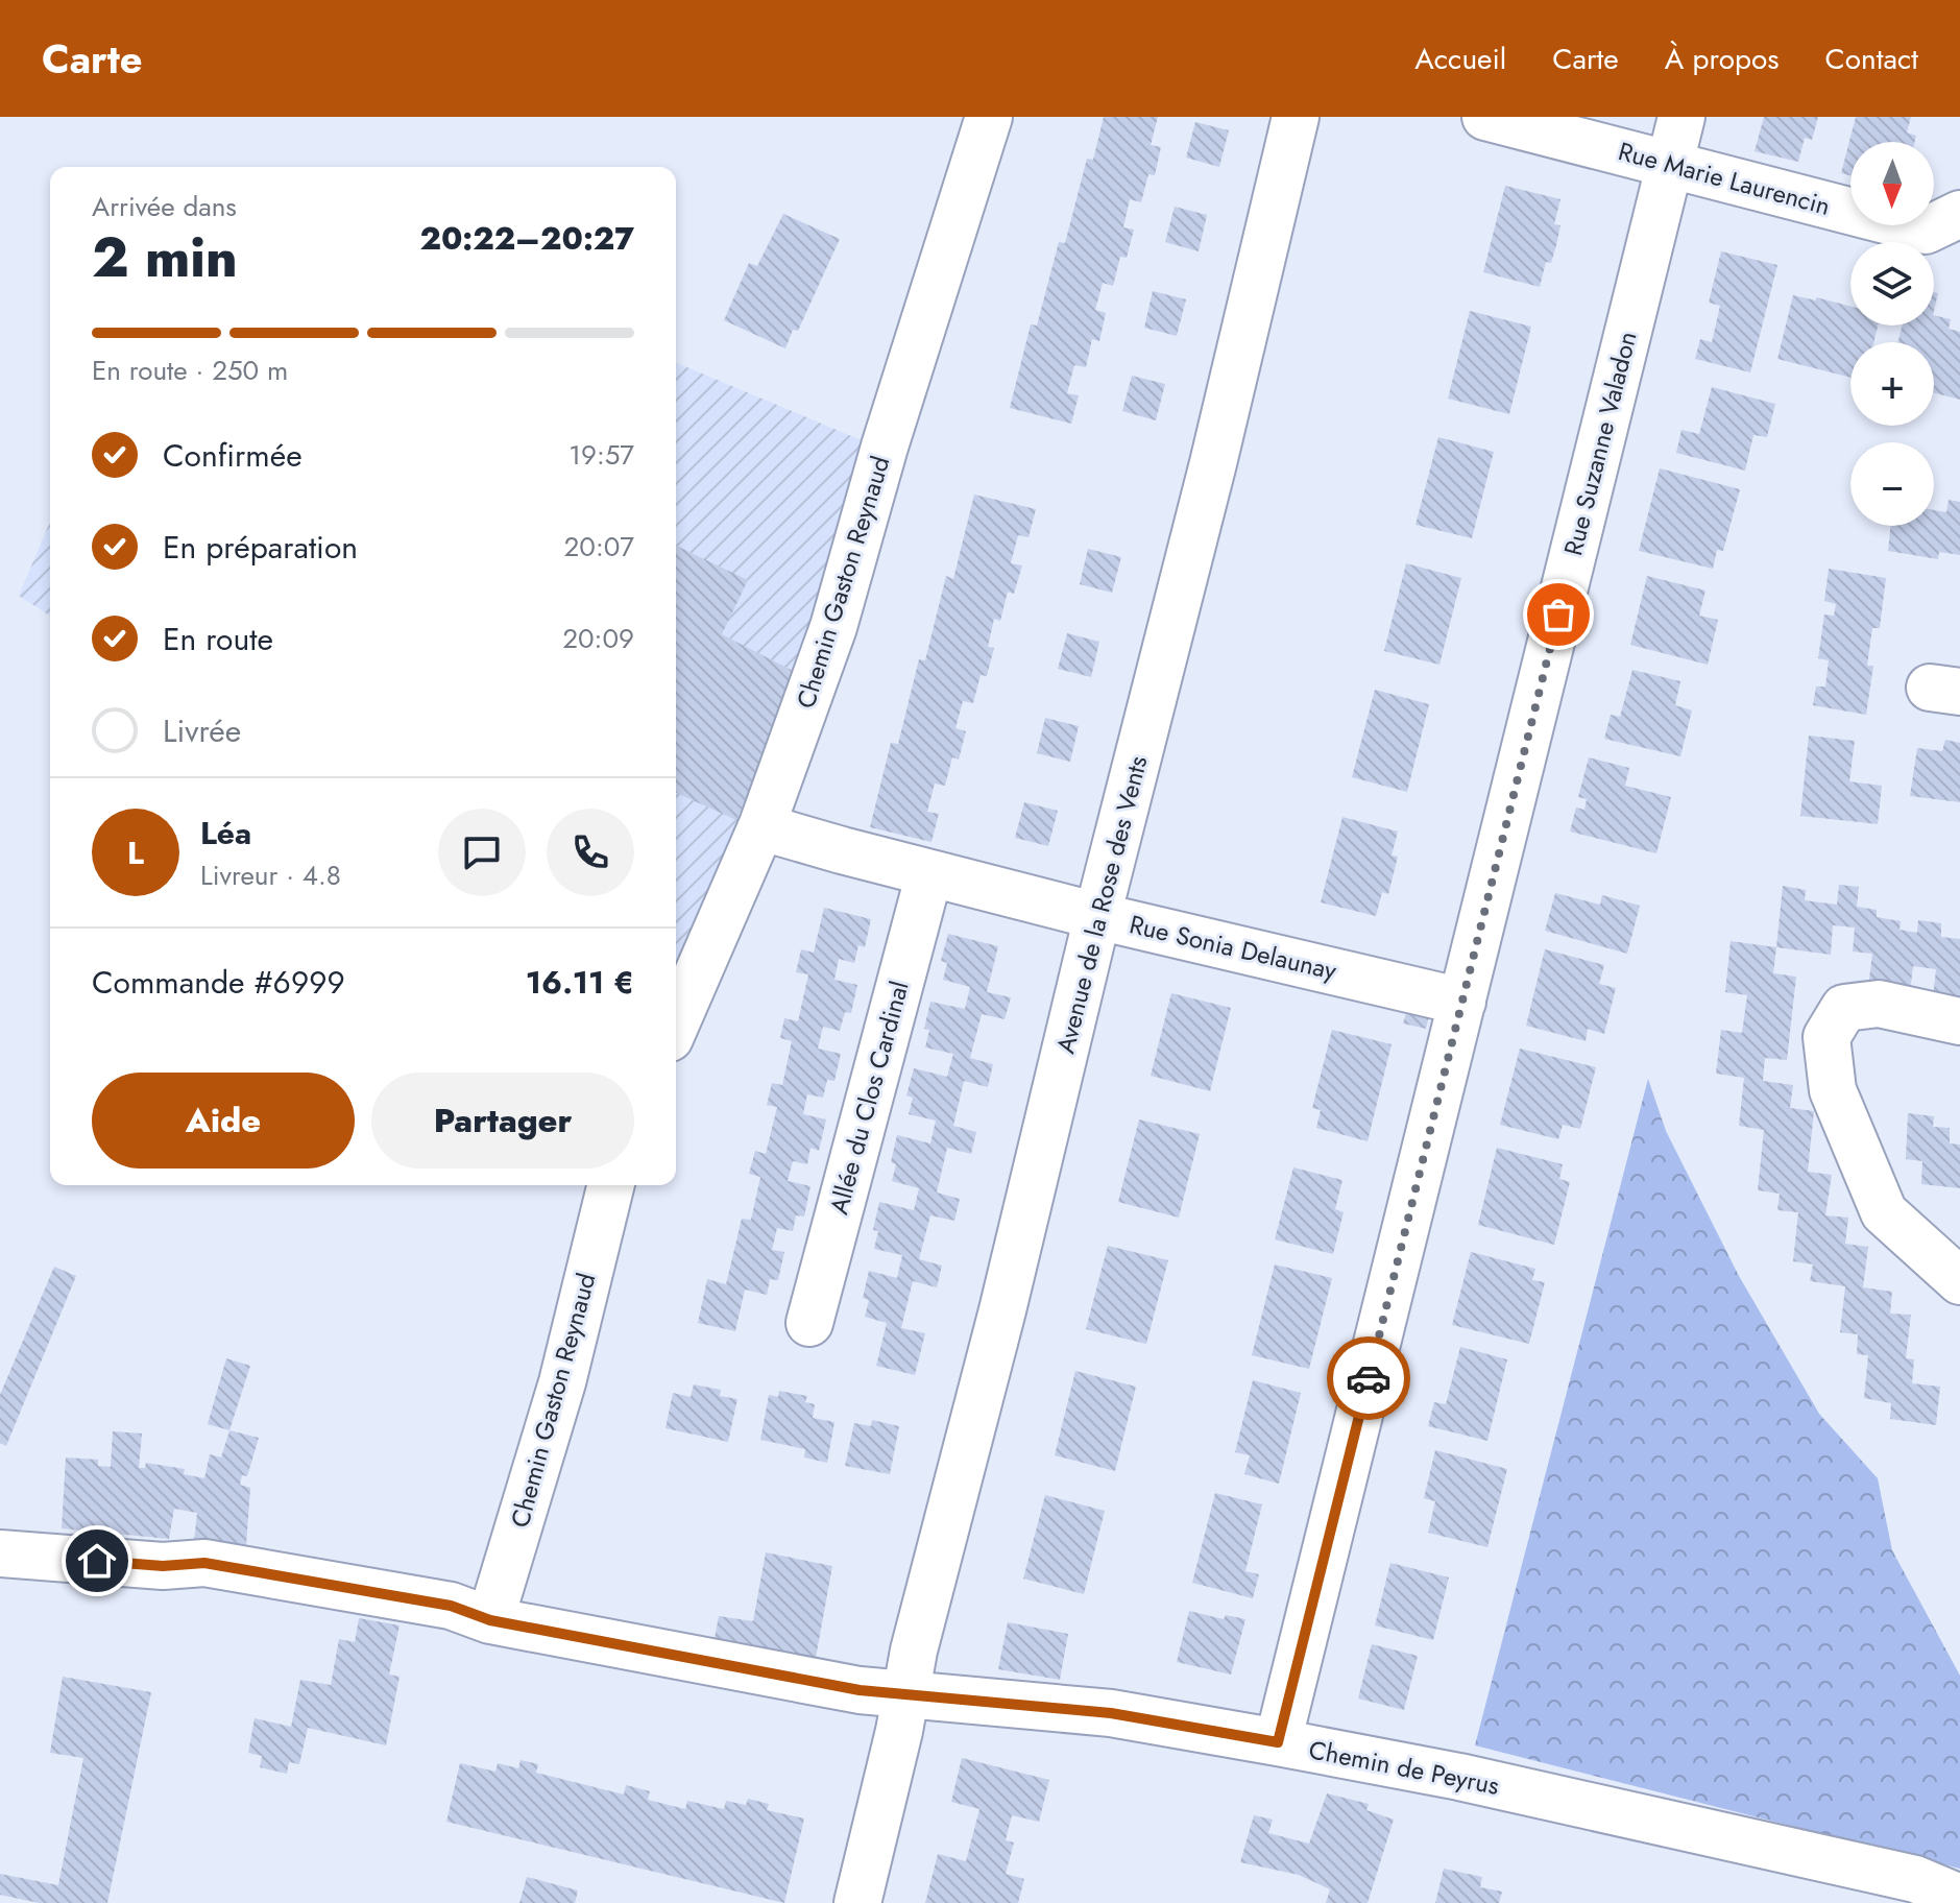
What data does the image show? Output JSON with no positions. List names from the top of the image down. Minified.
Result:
{"streets":{"street":["Rue Marie Laurencin","Rue Suzanne Valadon","Chemin Gaston Reynaud","Avenue de la Rose des Vents","Rue Sonia Delaunay","Allée du Clos Cardinal","Chemin de Peyrus"]},"crossings":[["Rue Marie Laurencin","Rue Suzanne Valadon"],["Rue Suzanne Valadon","Rue Sonia Delaunay"],["Rue Suzanne Valadon","Chemin de Peyrus"],["Chemin Gaston Reynaud","Rue Sonia Delaunay"],["Chemin Gaston Reynaud","Chemin de Peyrus"],["Avenue de la Rose des Vents","Rue Sonia Delaunay"],["Avenue de la Rose des Vents","Chemin de Peyrus"],["Rue Sonia Delaunay","Allée du Clos Cardinal"]],"north":"bottom","page":{"header":"Carte","nav":["Accueil","Carte","À propos","Contact"],"map_buttons":["+","−"],"heading":["2 min","Arrivée dans","20:22–20:27"],"panel":["Léa","Livreur · 4.8","Commande #6999","16.11 €"],"bar":"En route · 250 m","list":[["Confirmée","19:57"],["En préparation","20:07"],["En route","20:09"],"Livrée"],"round":"L","buttons":["Aide","Partager"]}}
